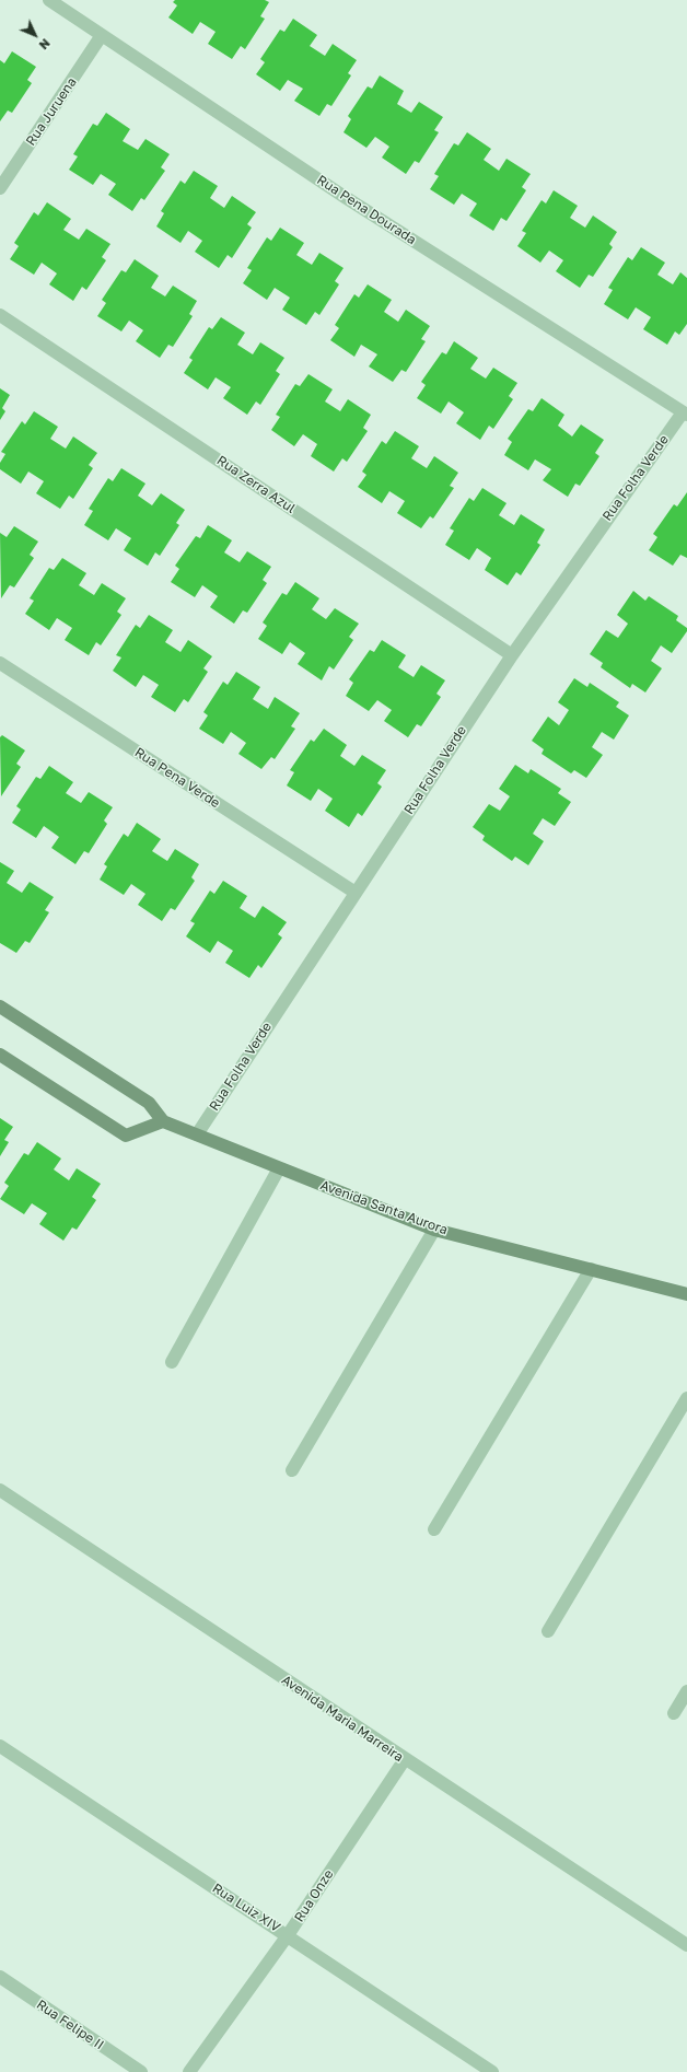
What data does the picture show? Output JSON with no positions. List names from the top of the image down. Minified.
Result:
{"streets":{"street":["Rua Juruena","Rua Pena Dourada","Rua Folha Verde","Rua Zerra Azul","Rua Pena Verde","Avenida Santa Aurora","Avenida Maria Marreira","Rua Onze","Rua Luiz XIV","Rua Felipe II"]},"crossings":[["Rua Juruena","Rua Pena Dourada"],["Rua Pena Dourada","Rua Folha Verde"],["Rua Folha Verde","Rua Zerra Azul"],["Rua Folha Verde","Rua Pena Verde"],["Rua Folha Verde","Avenida Santa Aurora"],["Avenida Maria Marreira","Rua Onze"],["Rua Onze","Rua Luiz XIV"]],"north":"bottom right"}
